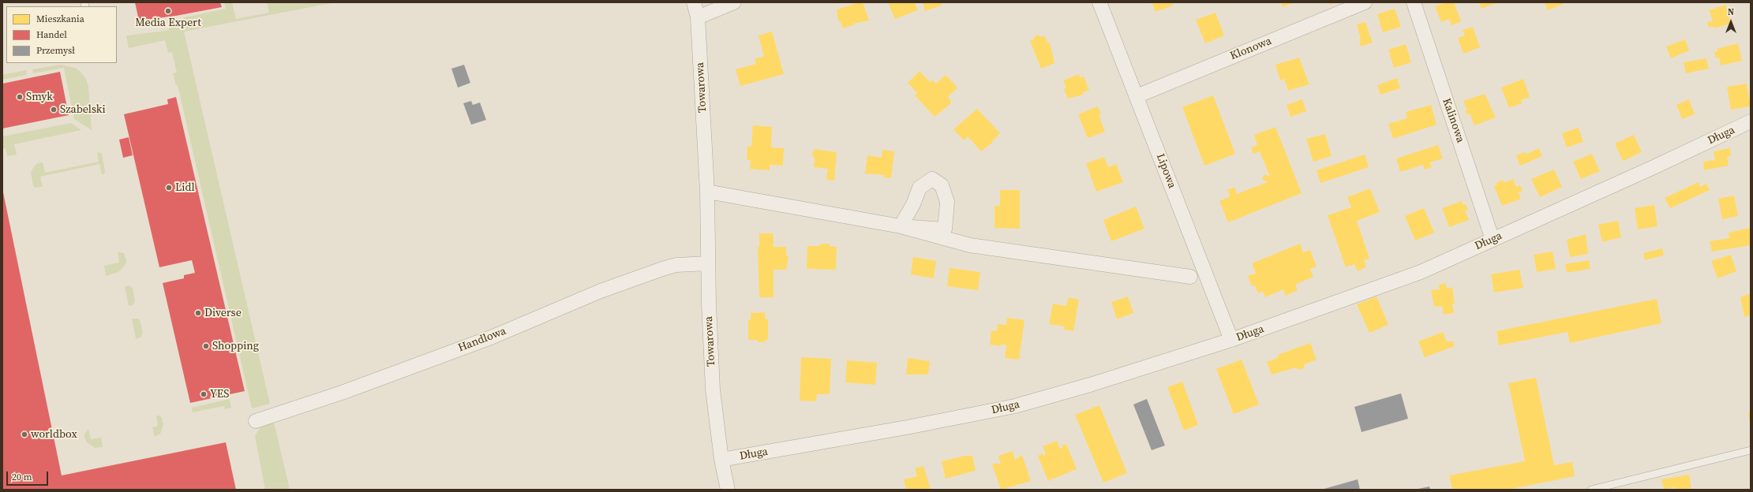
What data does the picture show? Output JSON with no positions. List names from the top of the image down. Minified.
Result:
{"streets":{"street":["Klonowa","Towarowa","Kalinowa","Długa","Lipowa","Handlowa"]},"crossings":[["Klonowa","Lipowa"],["Towarowa","Długa"],["Towarowa","Handlowa"],["Kalinowa","Długa"],["Długa","Lipowa"]],"places":["Media Expert","Smyk","Szabelski","Lidl","Diverse","Shopping","YES","worldbox"],"legend":["Mieszkania","Handel","Przemysł"],"scale_bar":"20 m","north":"top"}
